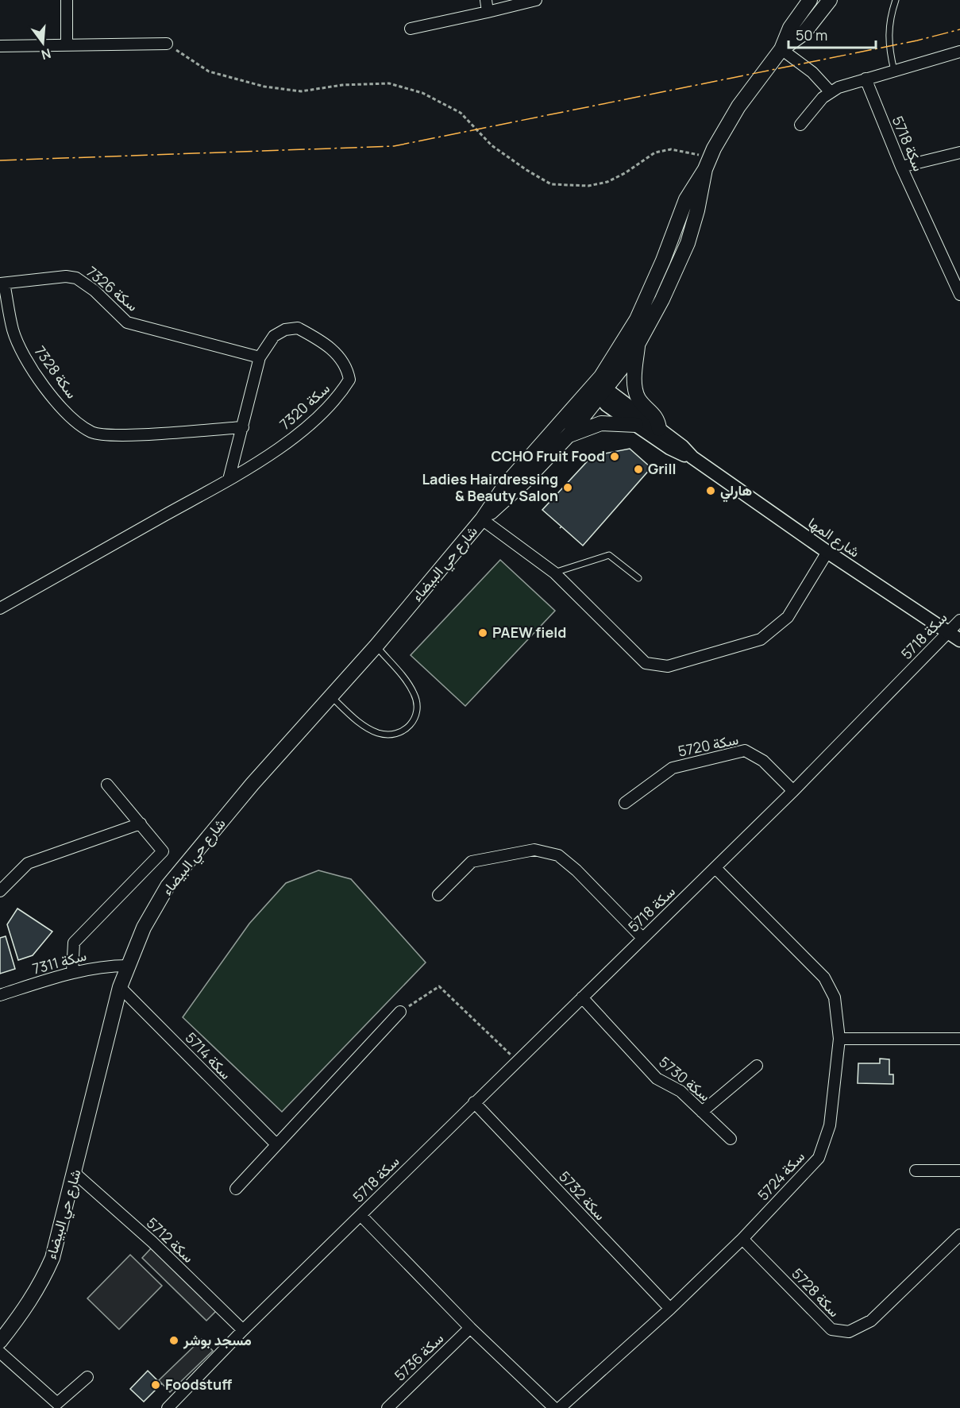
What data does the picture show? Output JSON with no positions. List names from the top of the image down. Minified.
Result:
{"streets":{"main road":["شارع حي البيضاء"],"street":["سكة 5718","سكة 7326","سكة 7328","سكة 7320","شارع المها","سكة 5720","سكة 7311","سكة 5714","سكة 5730","سكة 5724","سكة 5732","سكة 5712","سكة 5728","سكة 5736"]},"crossings":[["سكة 5718","شارع المها"],["سكة 5718","سكة 5720"],["سكة 5718","سكة 5730"],["سكة 5718","سكة 5724"],["سكة 5718","سكة 5732"],["سكة 5718","سكة 5712"],["سكة 5718","سكة 5736"],["سكة 7326","سكة 7328"],["سكة 7326","سكة 7320"],["سكة 7328","سكة 7320"],["شارع حي البيضاء","سكة 7311"],["شارع حي البيضاء","سكة 5714"],["شارع حي البيضاء","سكة 5712"],["سكة 5724","سكة 5732"],["سكة 5724","سكة 5728"]],"places":["CCHO Fruit Food","Grill","Ladies Hairdressing & Beauty Salon","هارلي","PAEW field","مسجد بوشر","Foodstuff"],"scale_bar":"50 m","north":"bottom"}
